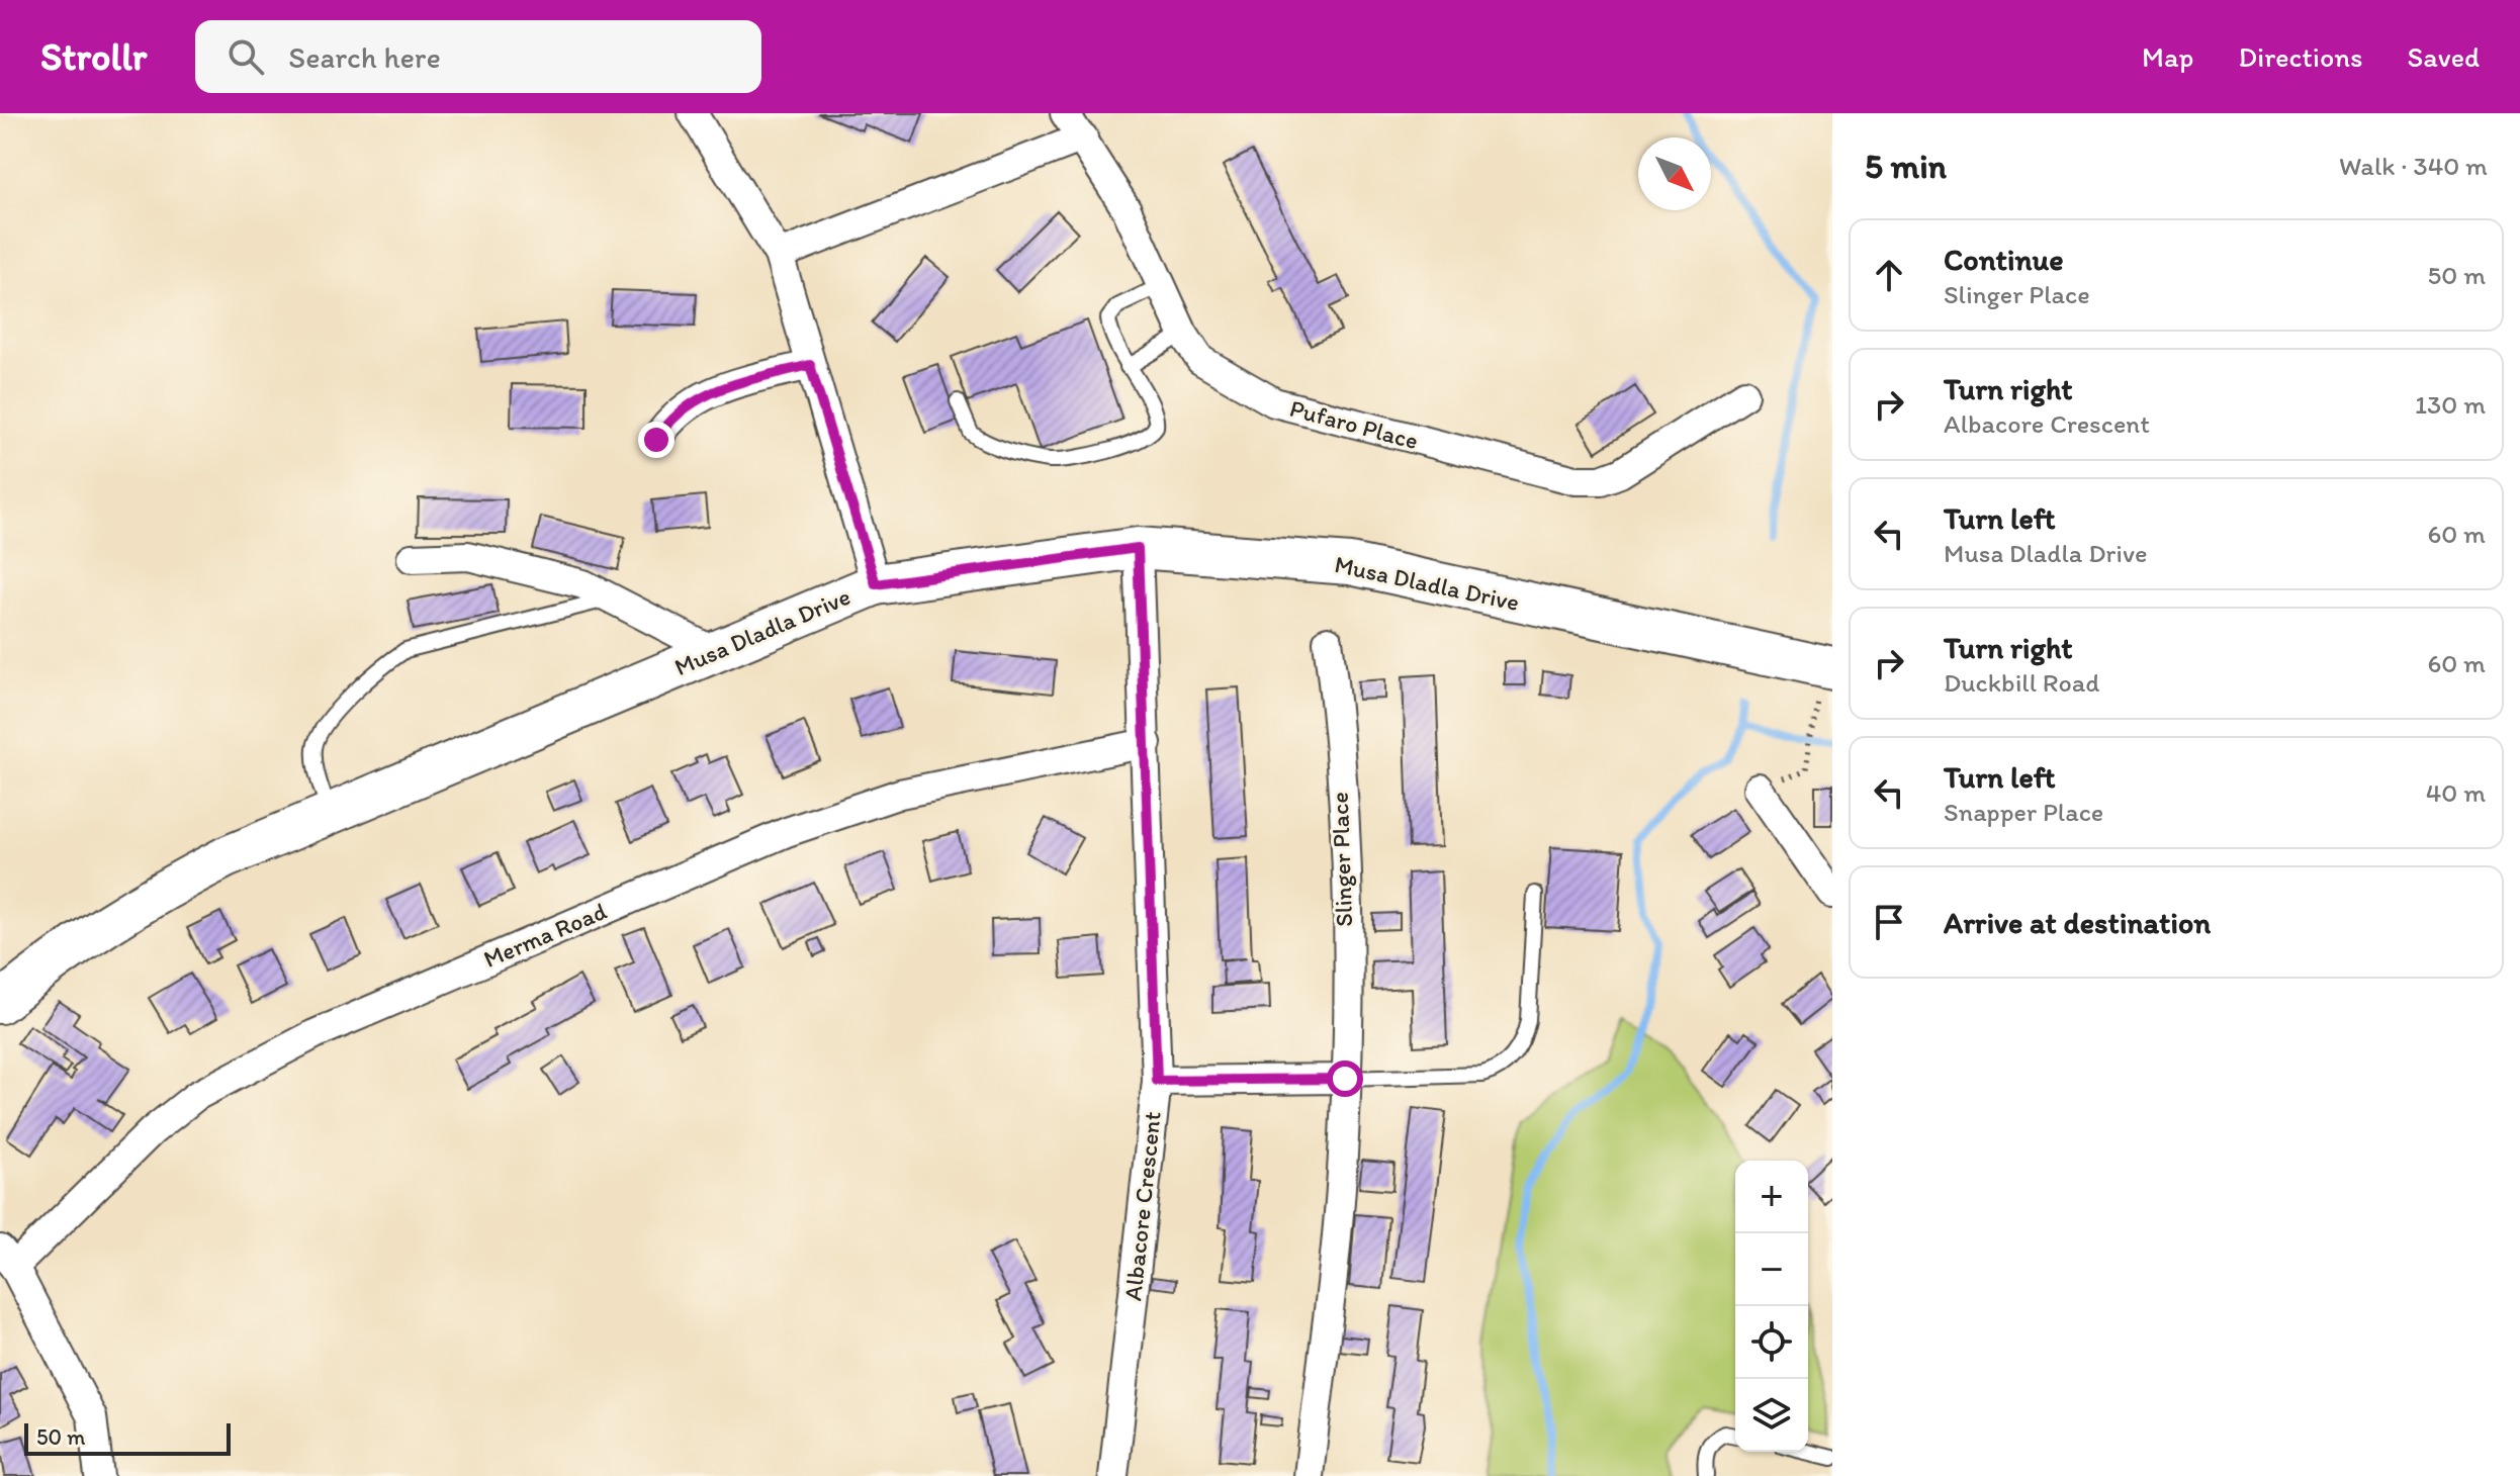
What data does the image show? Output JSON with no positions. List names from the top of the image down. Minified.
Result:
{"streets":{"street":["Pufaro Place","Musa Dladla Drive","Slinger Place","Merma Road","Albacore Crescent"]},"crossings":[["Musa Dladla Drive","Albacore Crescent"],["Merma Road","Albacore Crescent"]],"scale_bar":"50 m","north":"bottom right","page":{"header":"Strollr","search":"Search here","nav":["Map","Directions","Saved"],"heading":["5 min","Walk · 340 m"],"list":[["Continue","Slinger Place","50 m"],["Turn right","Albacore Crescent","130 m"],["Turn left","Musa Dladla Drive","60 m"],["Turn right","Duckbill Road","60 m"],["Turn left","Snapper Place","40 m"],"Arrive at destination"],"map_buttons":["+","−"],"scale":"50 m"}}
